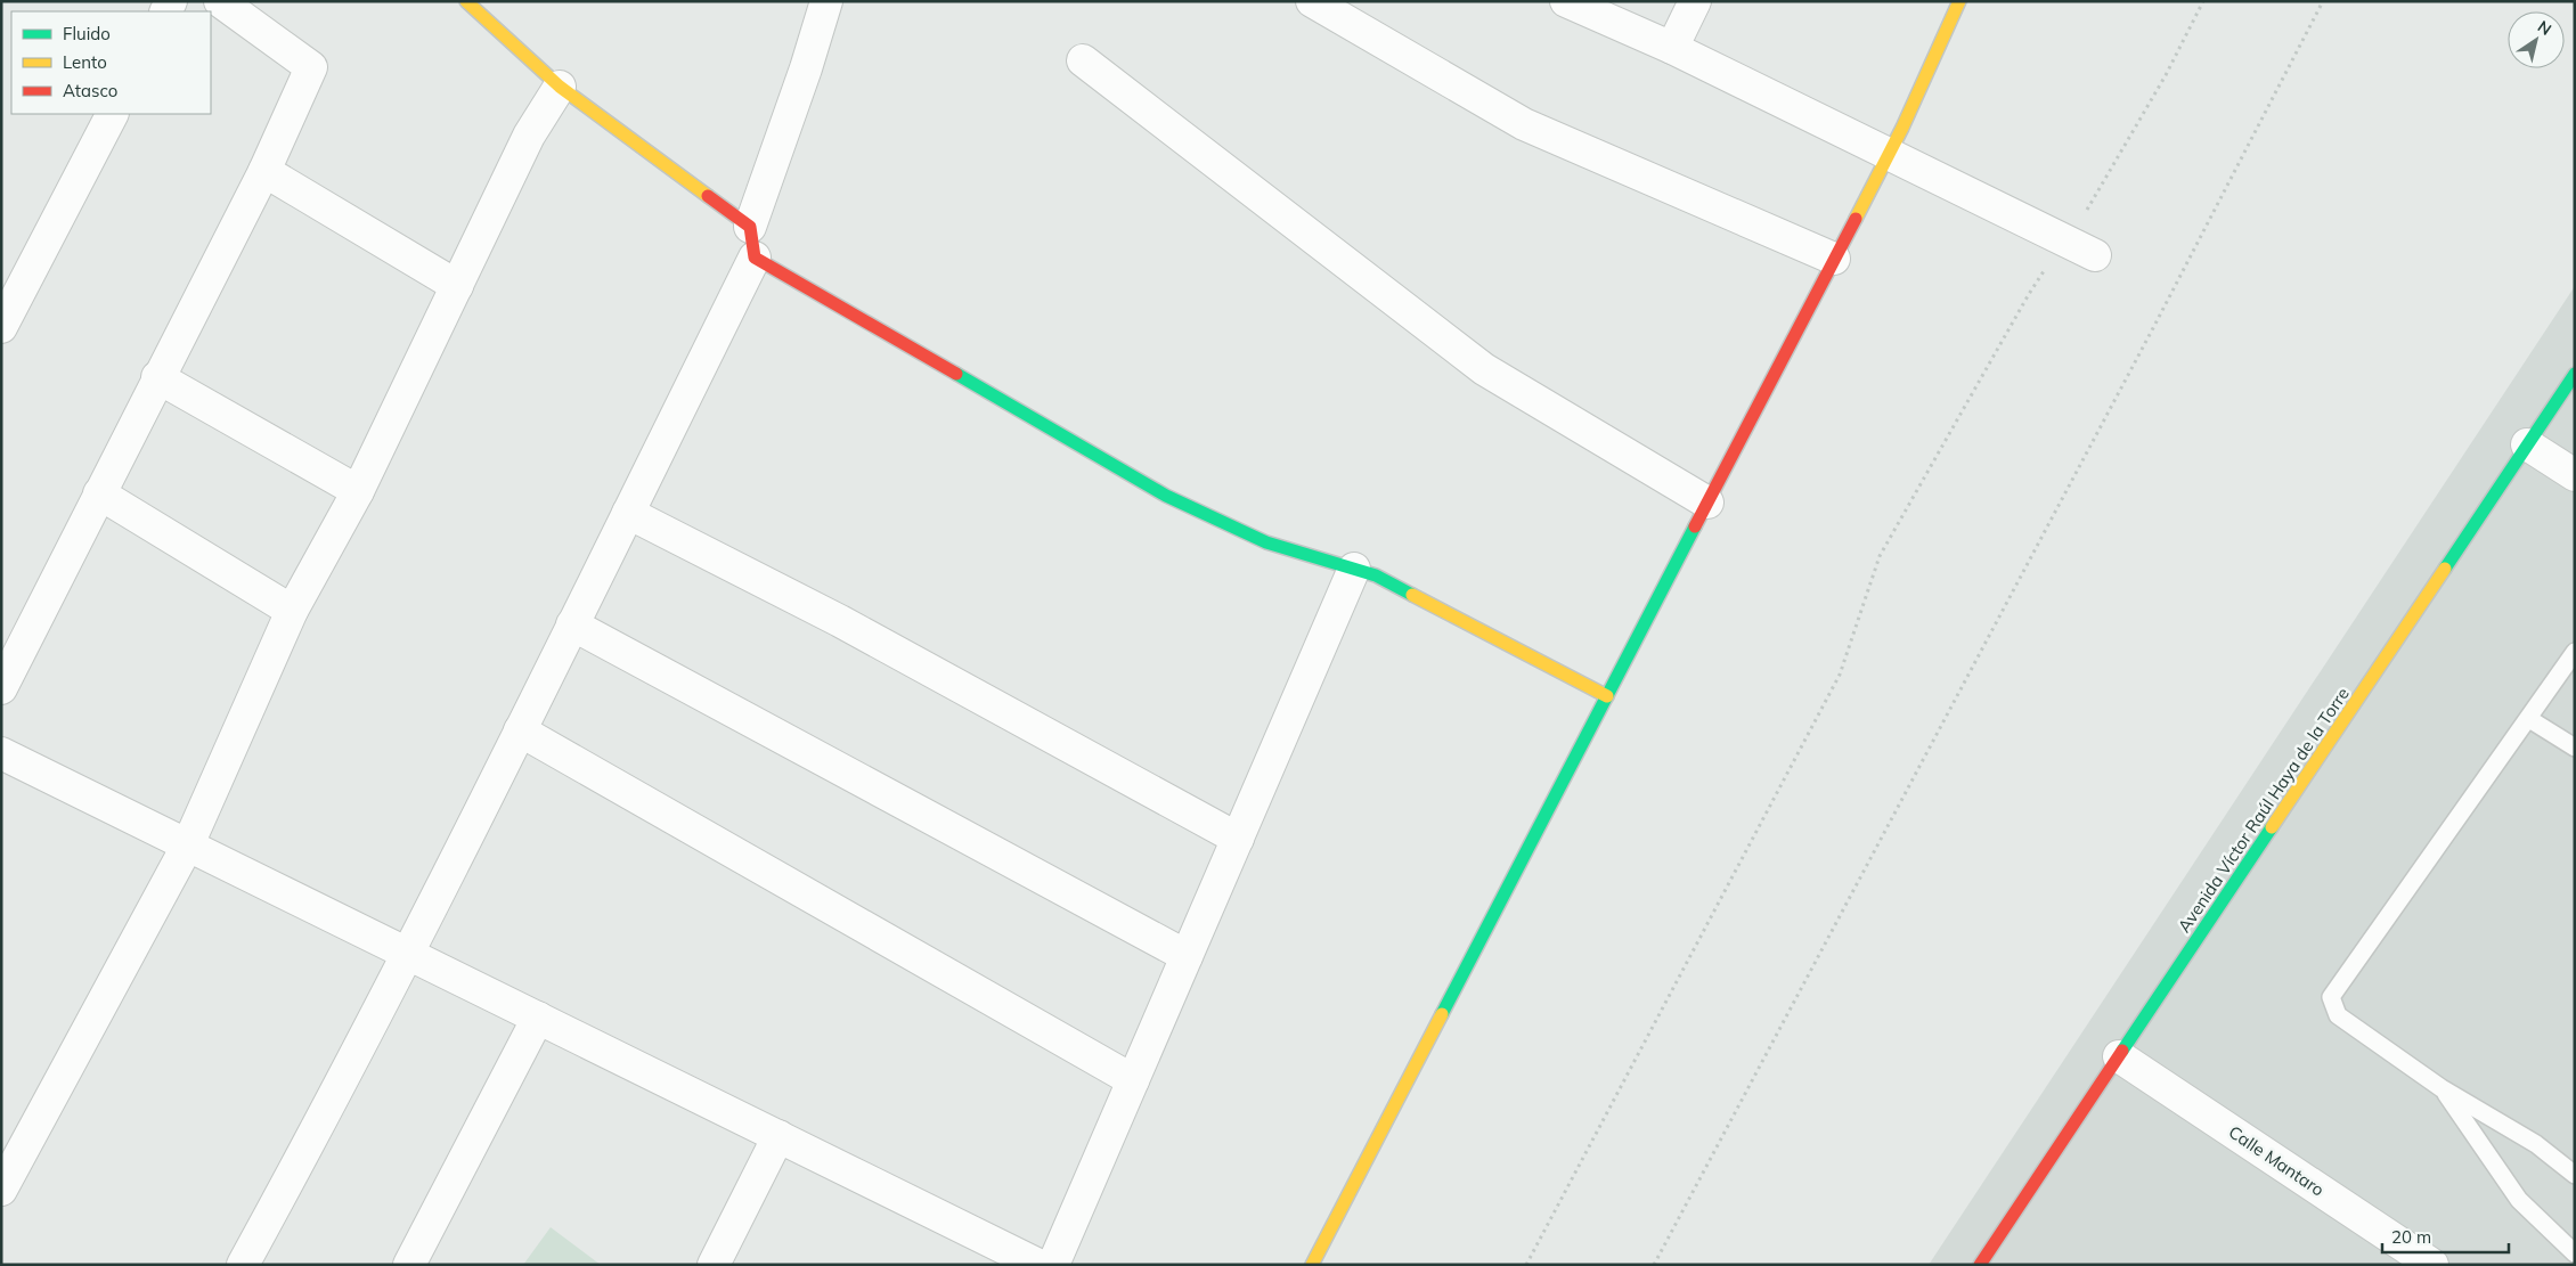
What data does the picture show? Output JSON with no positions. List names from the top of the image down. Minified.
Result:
{"streets":{"street":["Avenida Víctor Raúl Haya de la Torre","Calle Mantaro"]},"crossings":[["Avenida Víctor Raúl Haya de la Torre","Calle Mantaro"]],"legend":["Fluido","Lento","Atasco"],"scale_bar":"20 m","north":"top right"}
